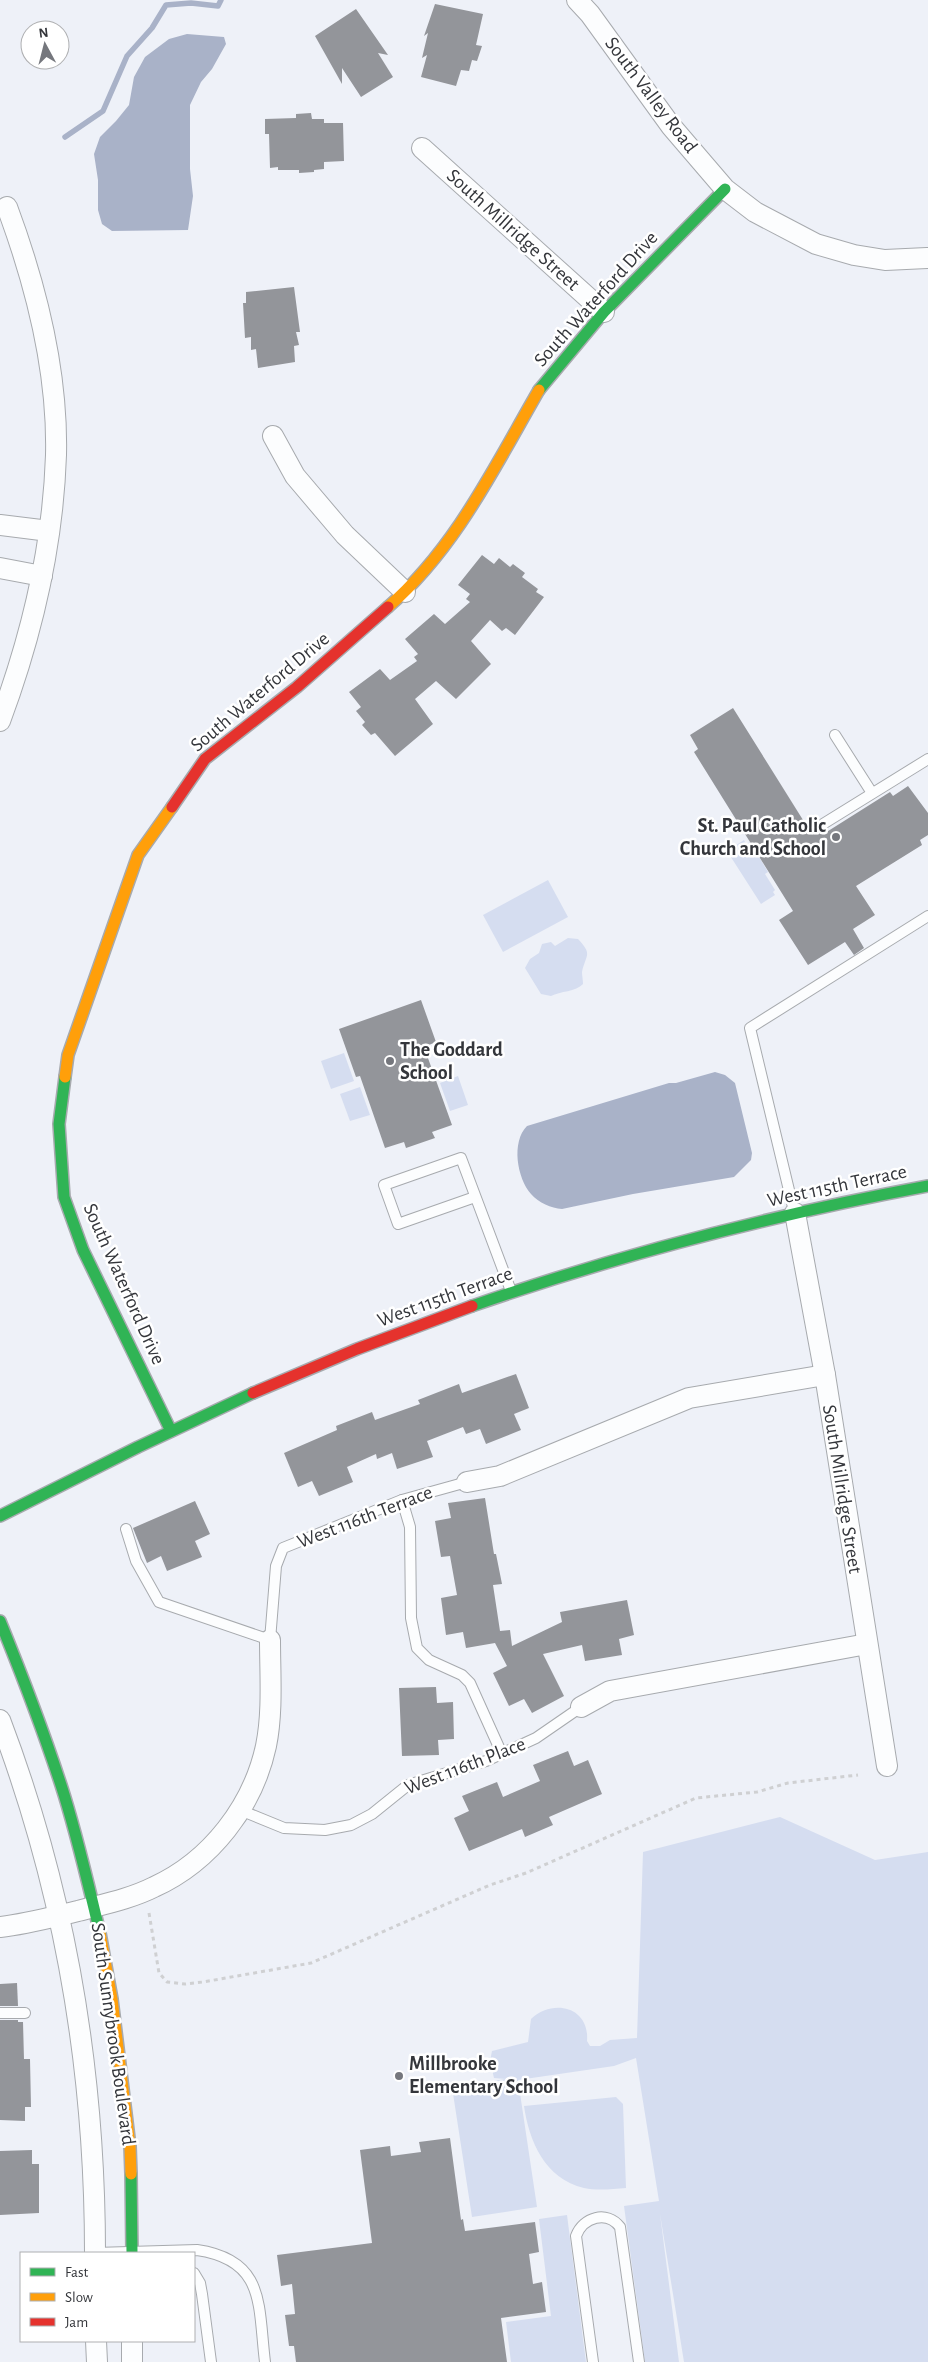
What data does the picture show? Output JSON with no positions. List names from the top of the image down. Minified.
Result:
{"streets":{"street":["South Valley Road","South Millridge Street","South Waterford Drive","West 115th Terrace","West 116th Terrace","West 116th Place","South Sunnybrook Boulevard"]},"crossings":[["South Valley Road","South Waterford Drive"],["South Millridge Street","South Waterford Drive"],["South Millridge Street","West 115th Terrace"],["South Millridge Street","West 116th Terrace"],["South Millridge Street","West 116th Place"],["South Waterford Drive","West 115th Terrace"],["West 116th Terrace","West 116th Place"],["West 116th Terrace","South Sunnybrook Boulevard"]],"places":["St. Paul Catholic Church and School","The Goddard School","Millbrooke Elementary School"],"legend":["Fast","Slow","Jam"],"north":"top"}
